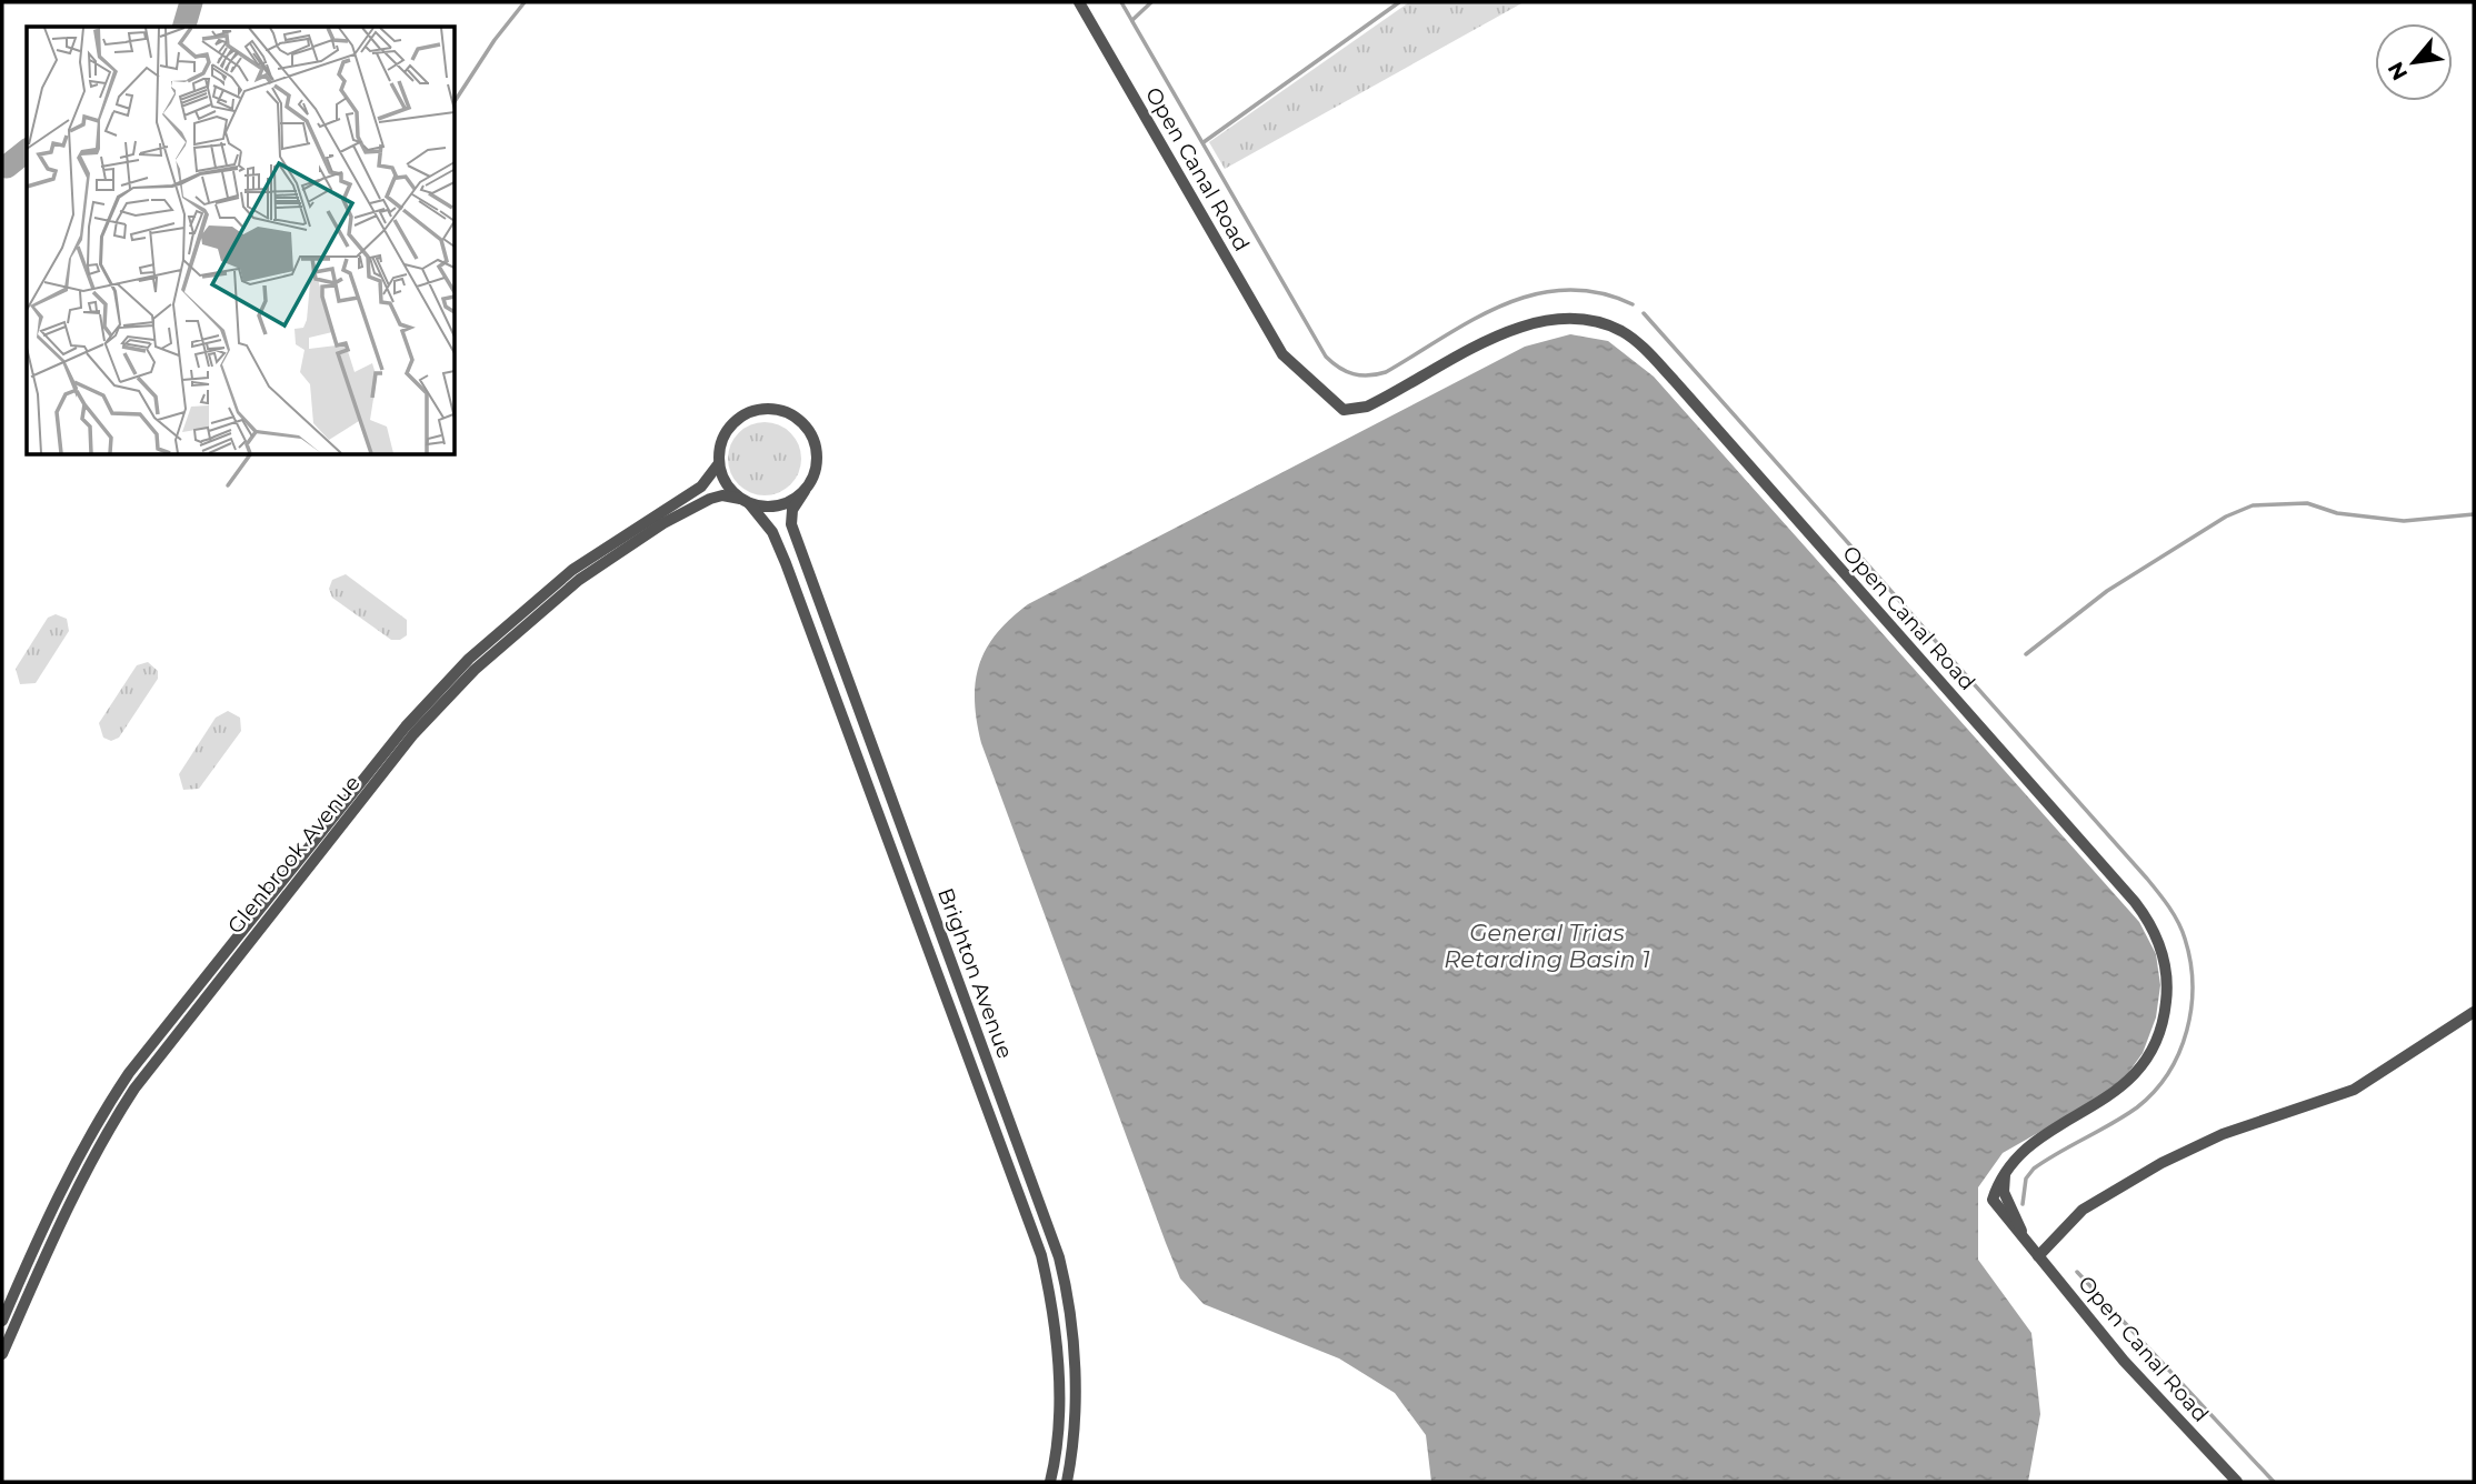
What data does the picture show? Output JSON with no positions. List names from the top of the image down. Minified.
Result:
{"streets":{"street":["Open Canal Road","Glenbrook Avenue","Brighton Avenue"]},"crossings":[["Glenbrook Avenue","Brighton Avenue"]],"water":["General Trias Retarding Basin 1"],"north":"bottom left"}
